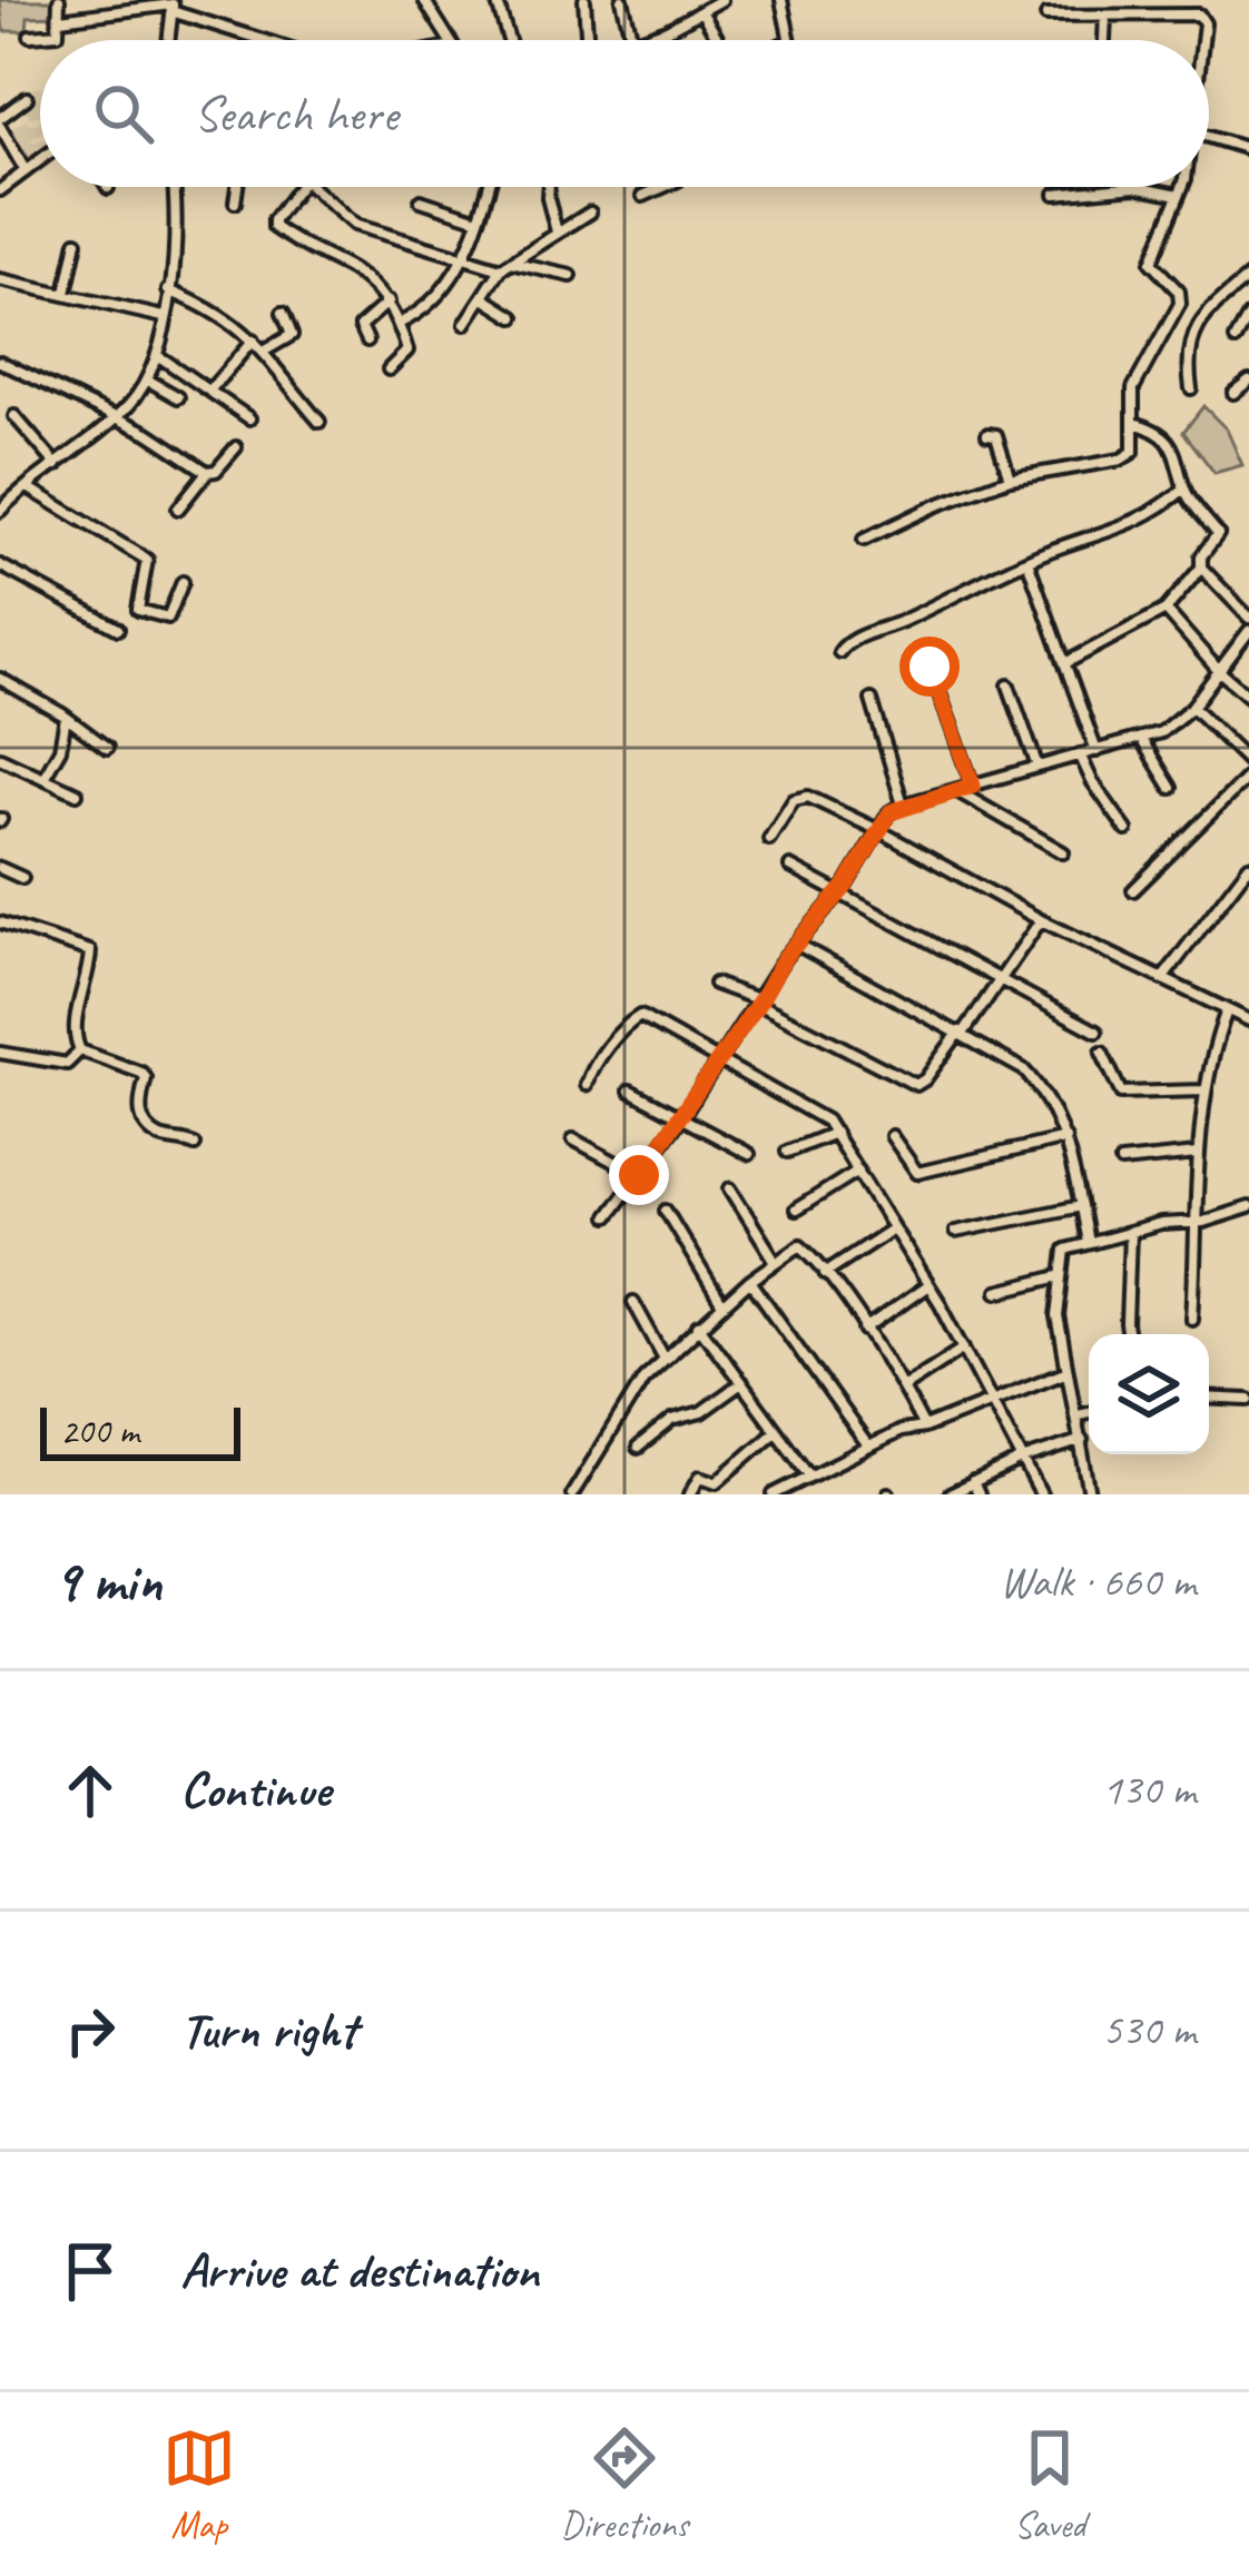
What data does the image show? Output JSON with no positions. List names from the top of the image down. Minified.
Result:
{"scale_bar":"200 m","page":{"search":"Search here","scale":"200 m","heading":["9 min","Walk · 660 m"],"list":[["Continue","130 m"],["Turn right","530 m"],"Arrive at destination"],"nav":["Map","Directions","Saved"]}}
